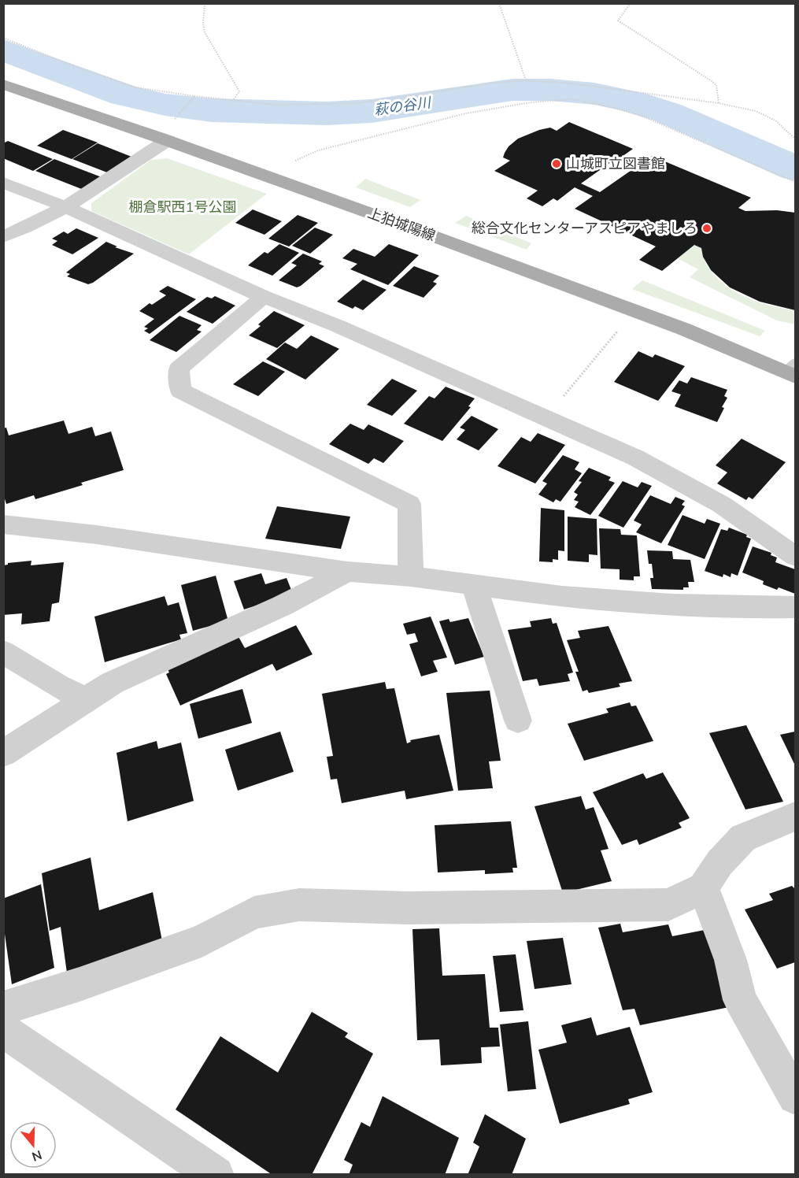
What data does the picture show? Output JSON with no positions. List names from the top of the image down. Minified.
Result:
{"streets":{"main road":["上狛城陽線"]},"water":["萩の谷川"],"parks":["棚倉駅西1号公園"],"places":["山城町立図書館","総合文化センターアスピアやましろ"],"north":"bottom"}
